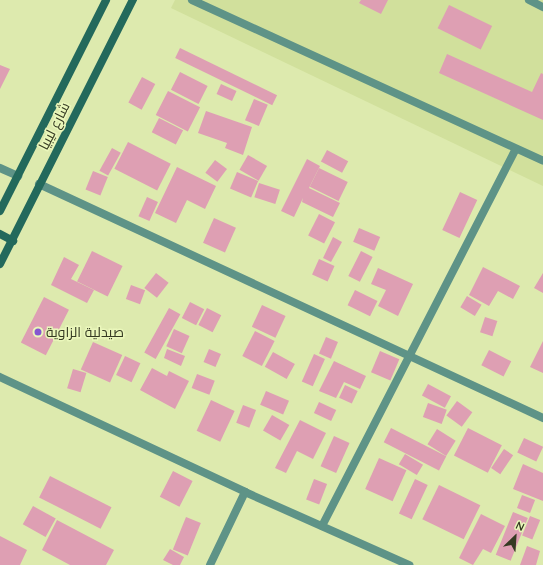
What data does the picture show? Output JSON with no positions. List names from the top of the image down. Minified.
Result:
{"streets":{"main road":["شارع ليبيا"]},"places":["صيدلية الزاوية"],"north":"top right"}
